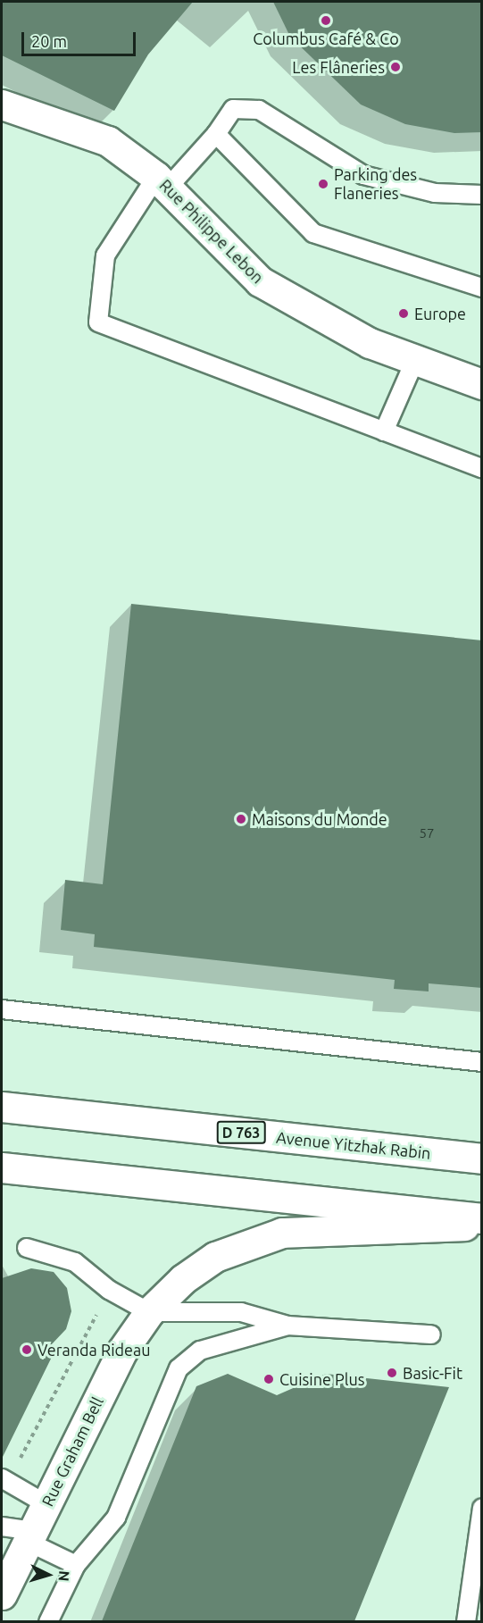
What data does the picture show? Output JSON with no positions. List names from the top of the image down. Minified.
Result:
{"streets":{"street":["Rue Philippe Lebon","D 763","Avenue Yitzhak Rabin","Rue Graham Bell"]},"places":["Columbus Café & Co","Les Flâneries","Parking des Flaneries","Europe","Maisons du Monde","Veranda Rideau","Basic-Fit","Cuisine Plus"],"house_numbers":["57"],"scale_bar":"20 m","north":"right"}
